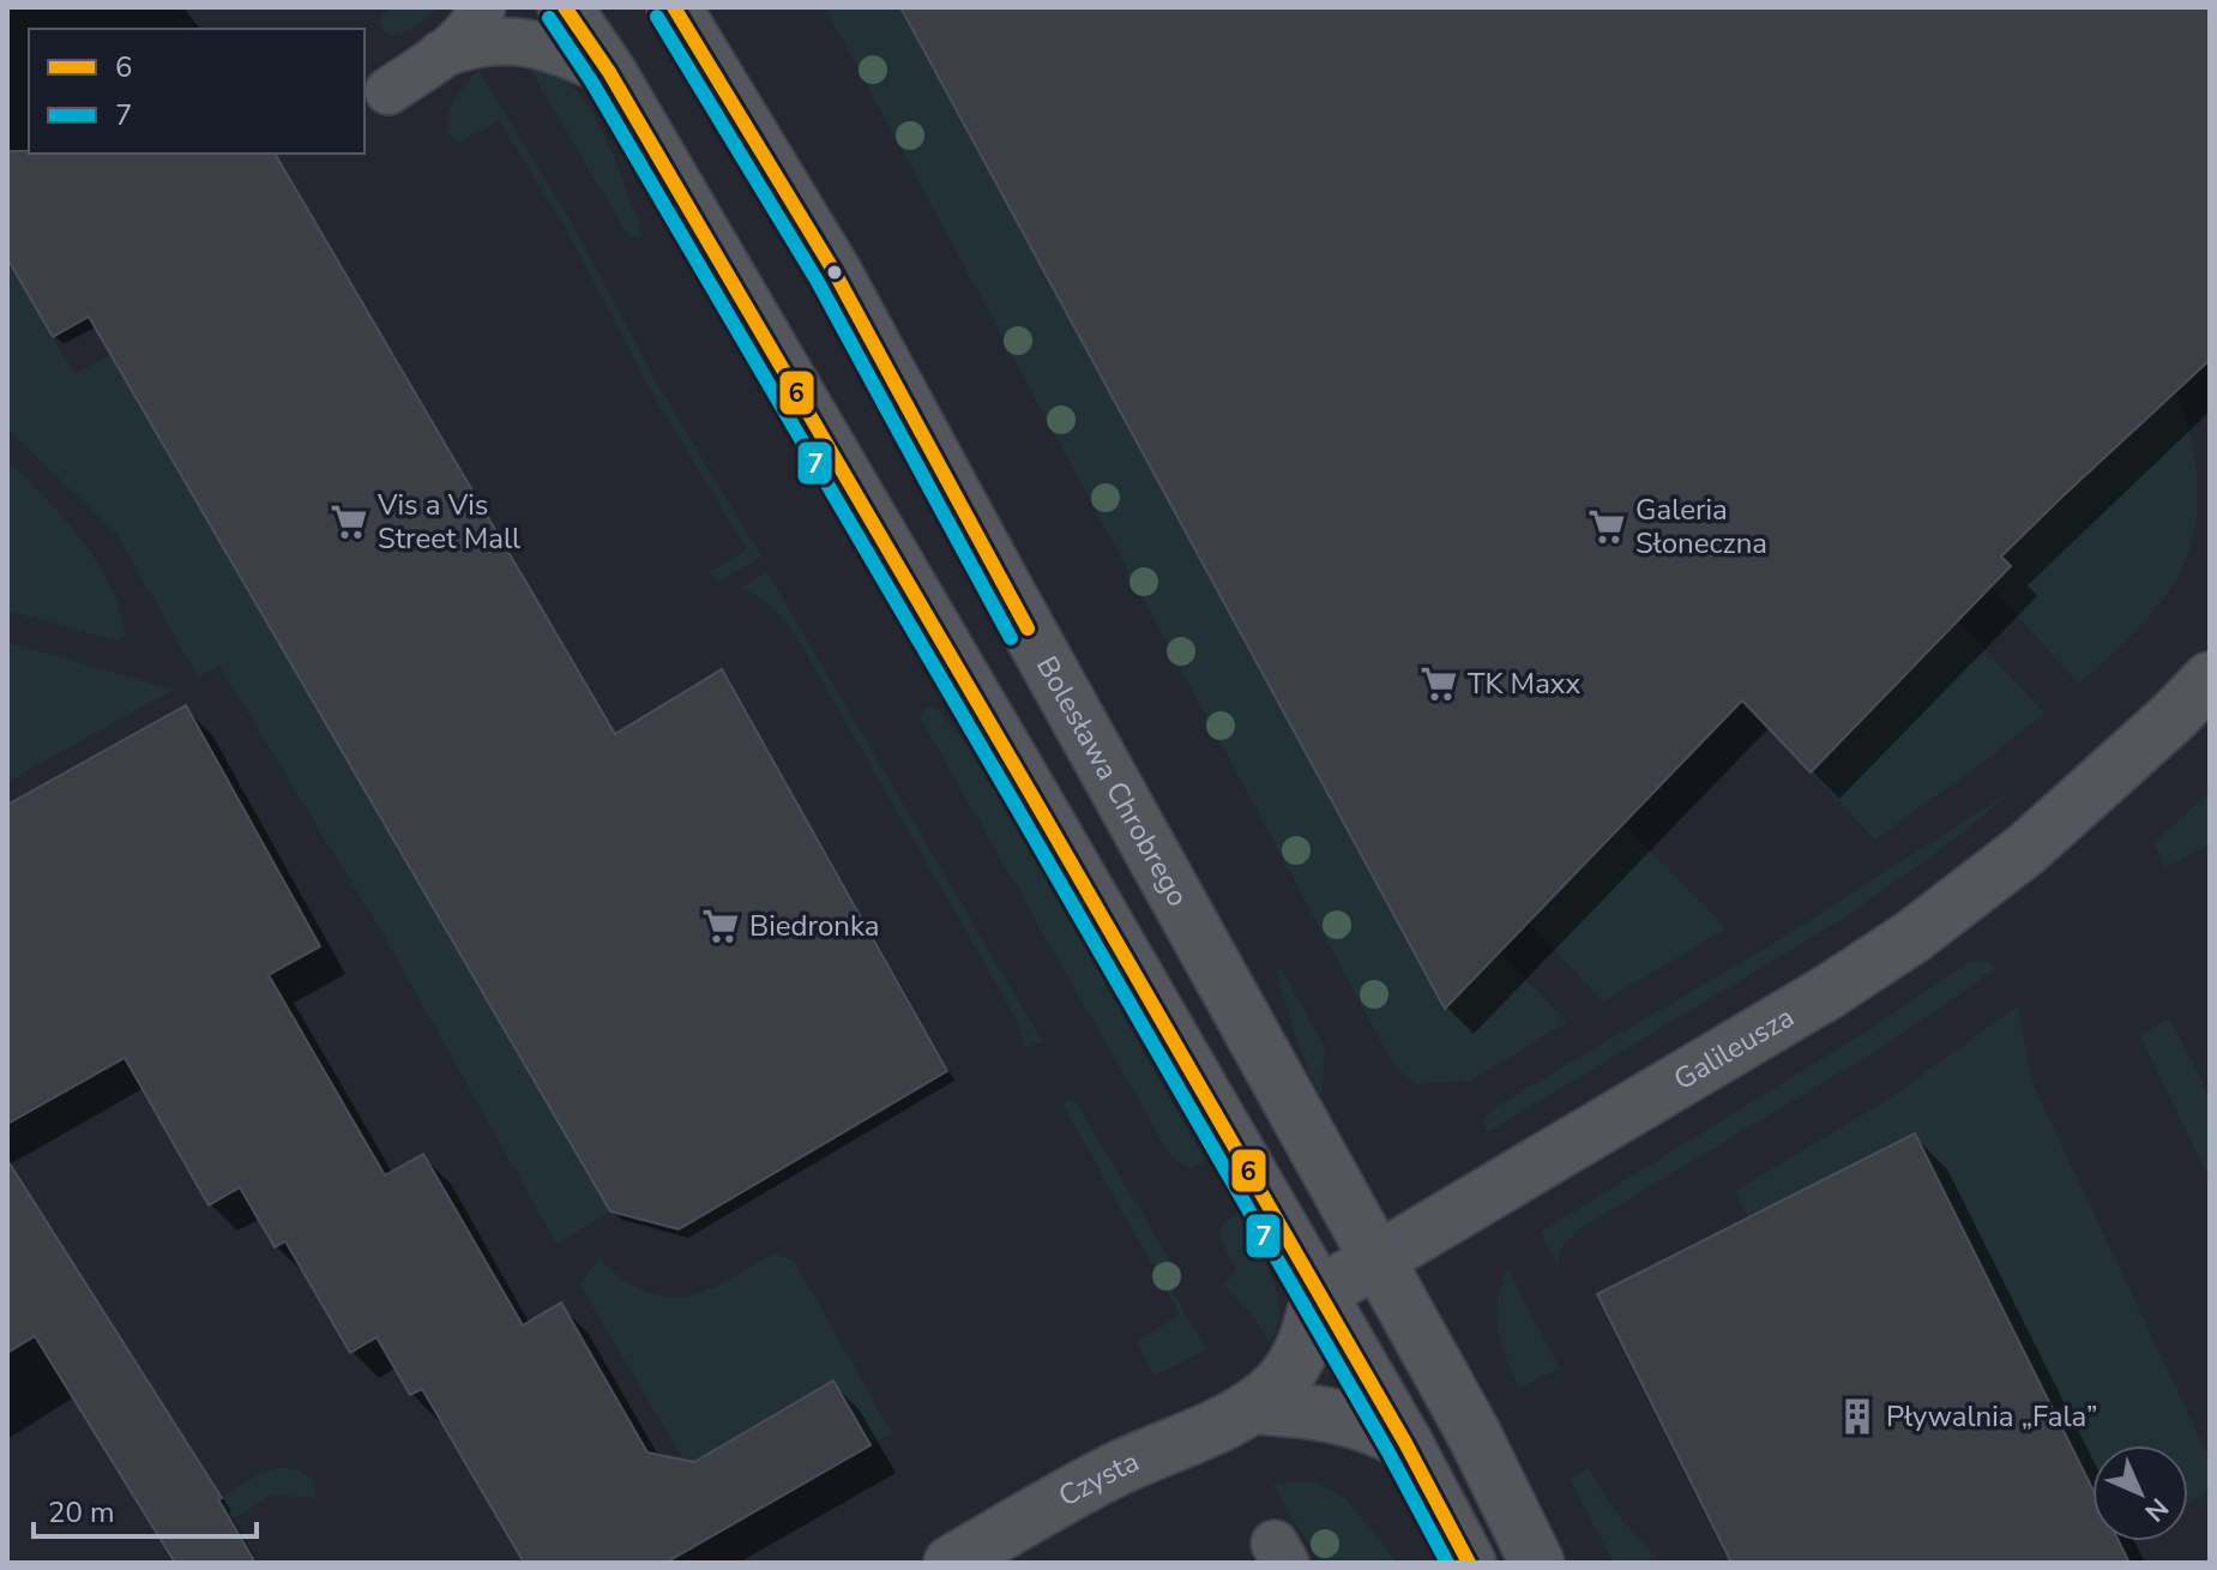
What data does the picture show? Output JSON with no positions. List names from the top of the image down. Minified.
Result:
{"streets":{"street":["Bolesława Chrobrego","Galileusza","Czysta"]},"crossings":[["Bolesława Chrobrego","Galileusza"],["Galileusza","Czysta"]],"places":{"supermarket":["Vis a Vis Street Mall","Galeria Słoneczna","TK Maxx","Biedronka"],"building":["Pływalnia „Fala”"]},"lines":["transit line 6","transit line 7"],"legend":["6","7"],"scale_bar":"20 m","north":"bottom right"}
